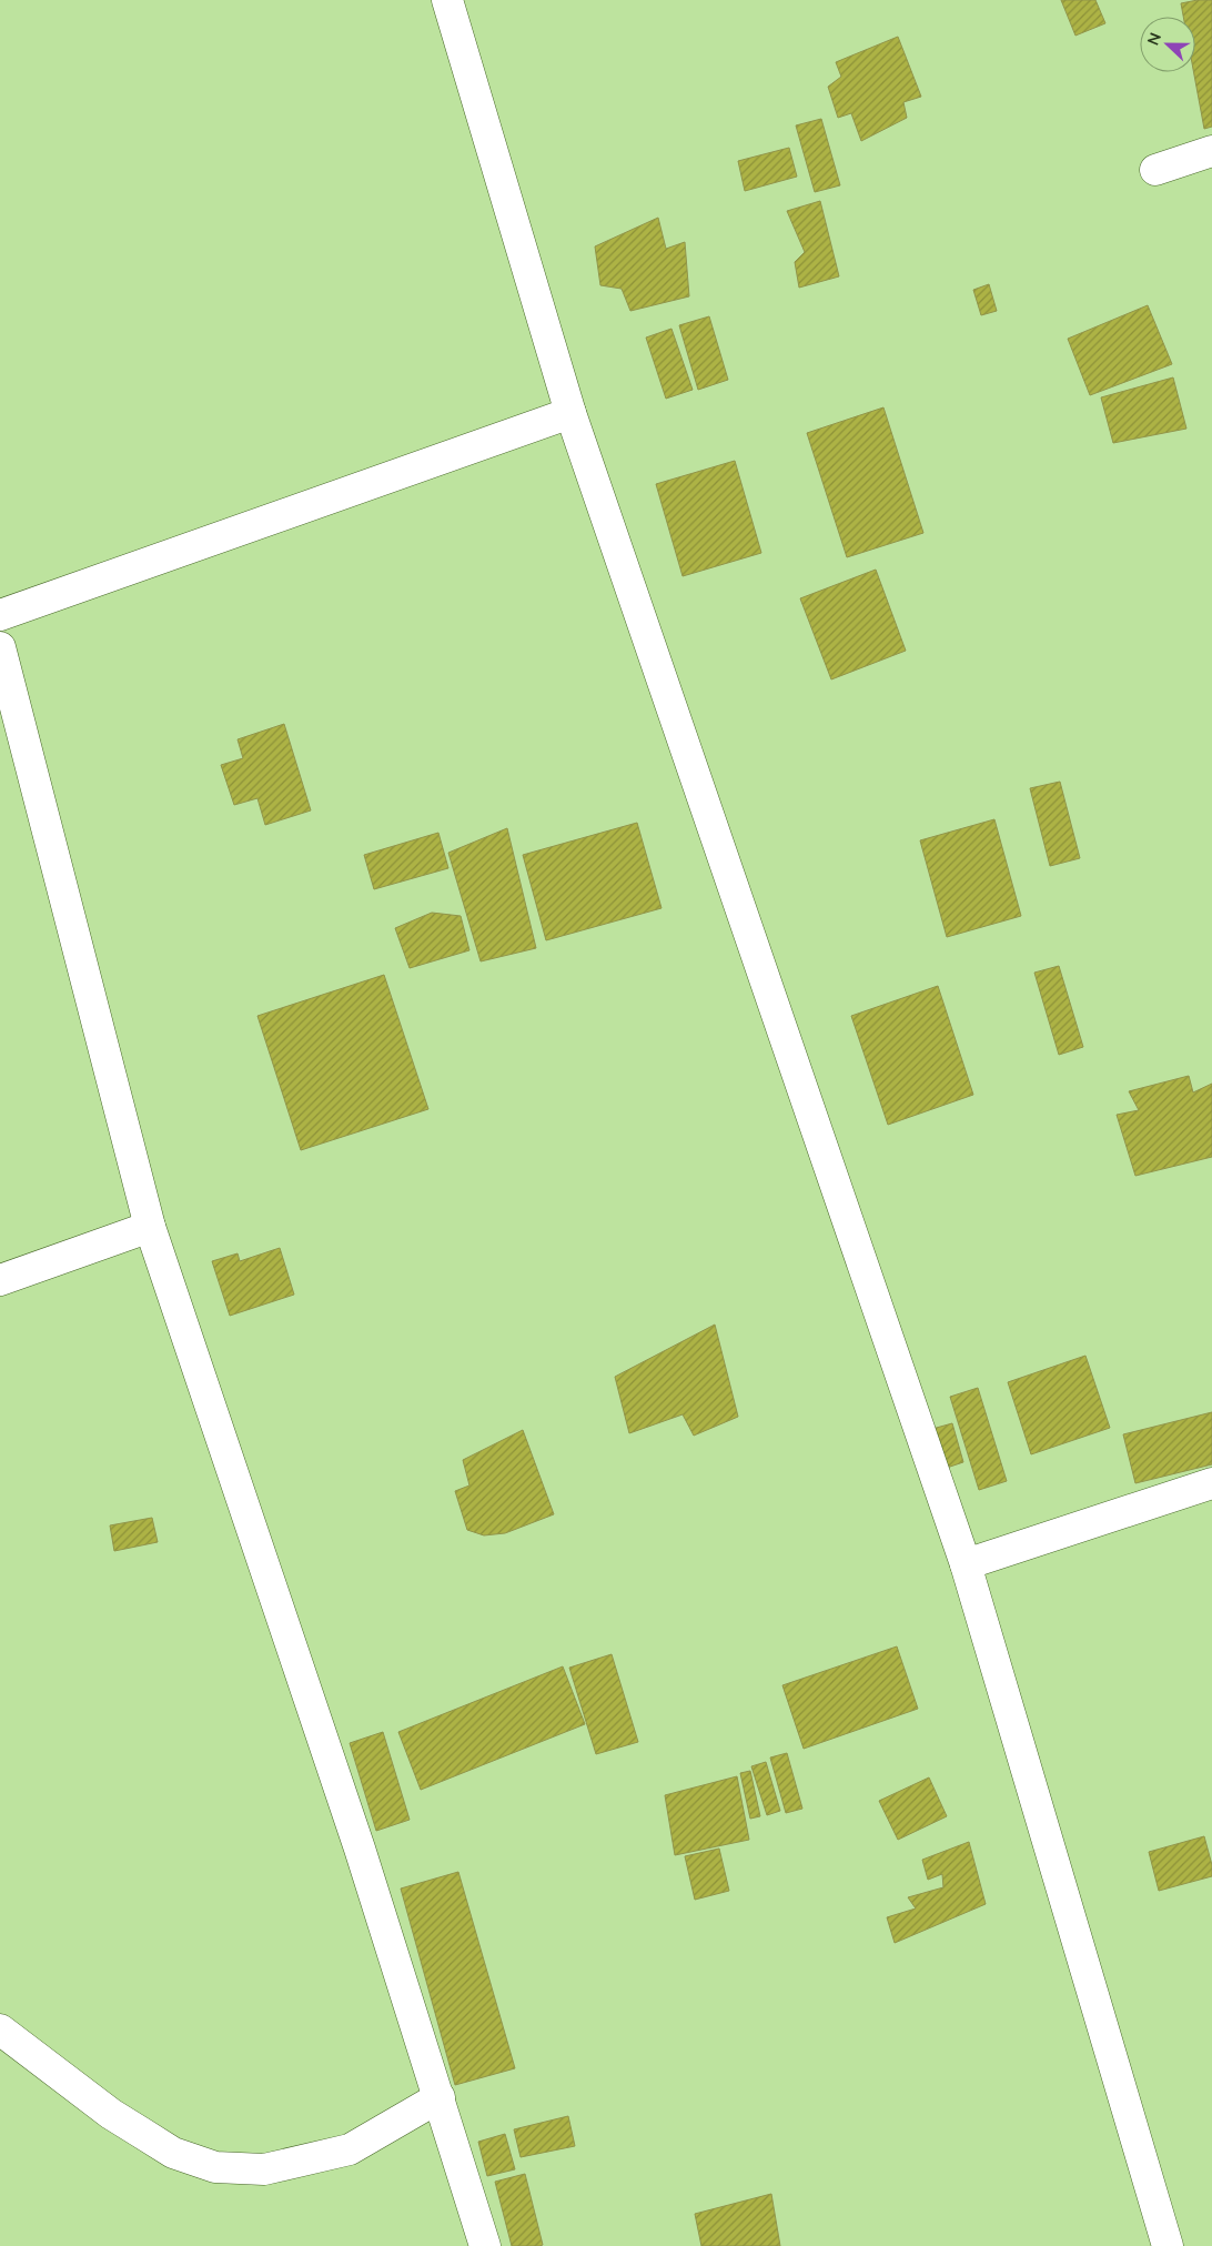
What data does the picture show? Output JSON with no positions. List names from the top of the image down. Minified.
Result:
{"north":"left"}
